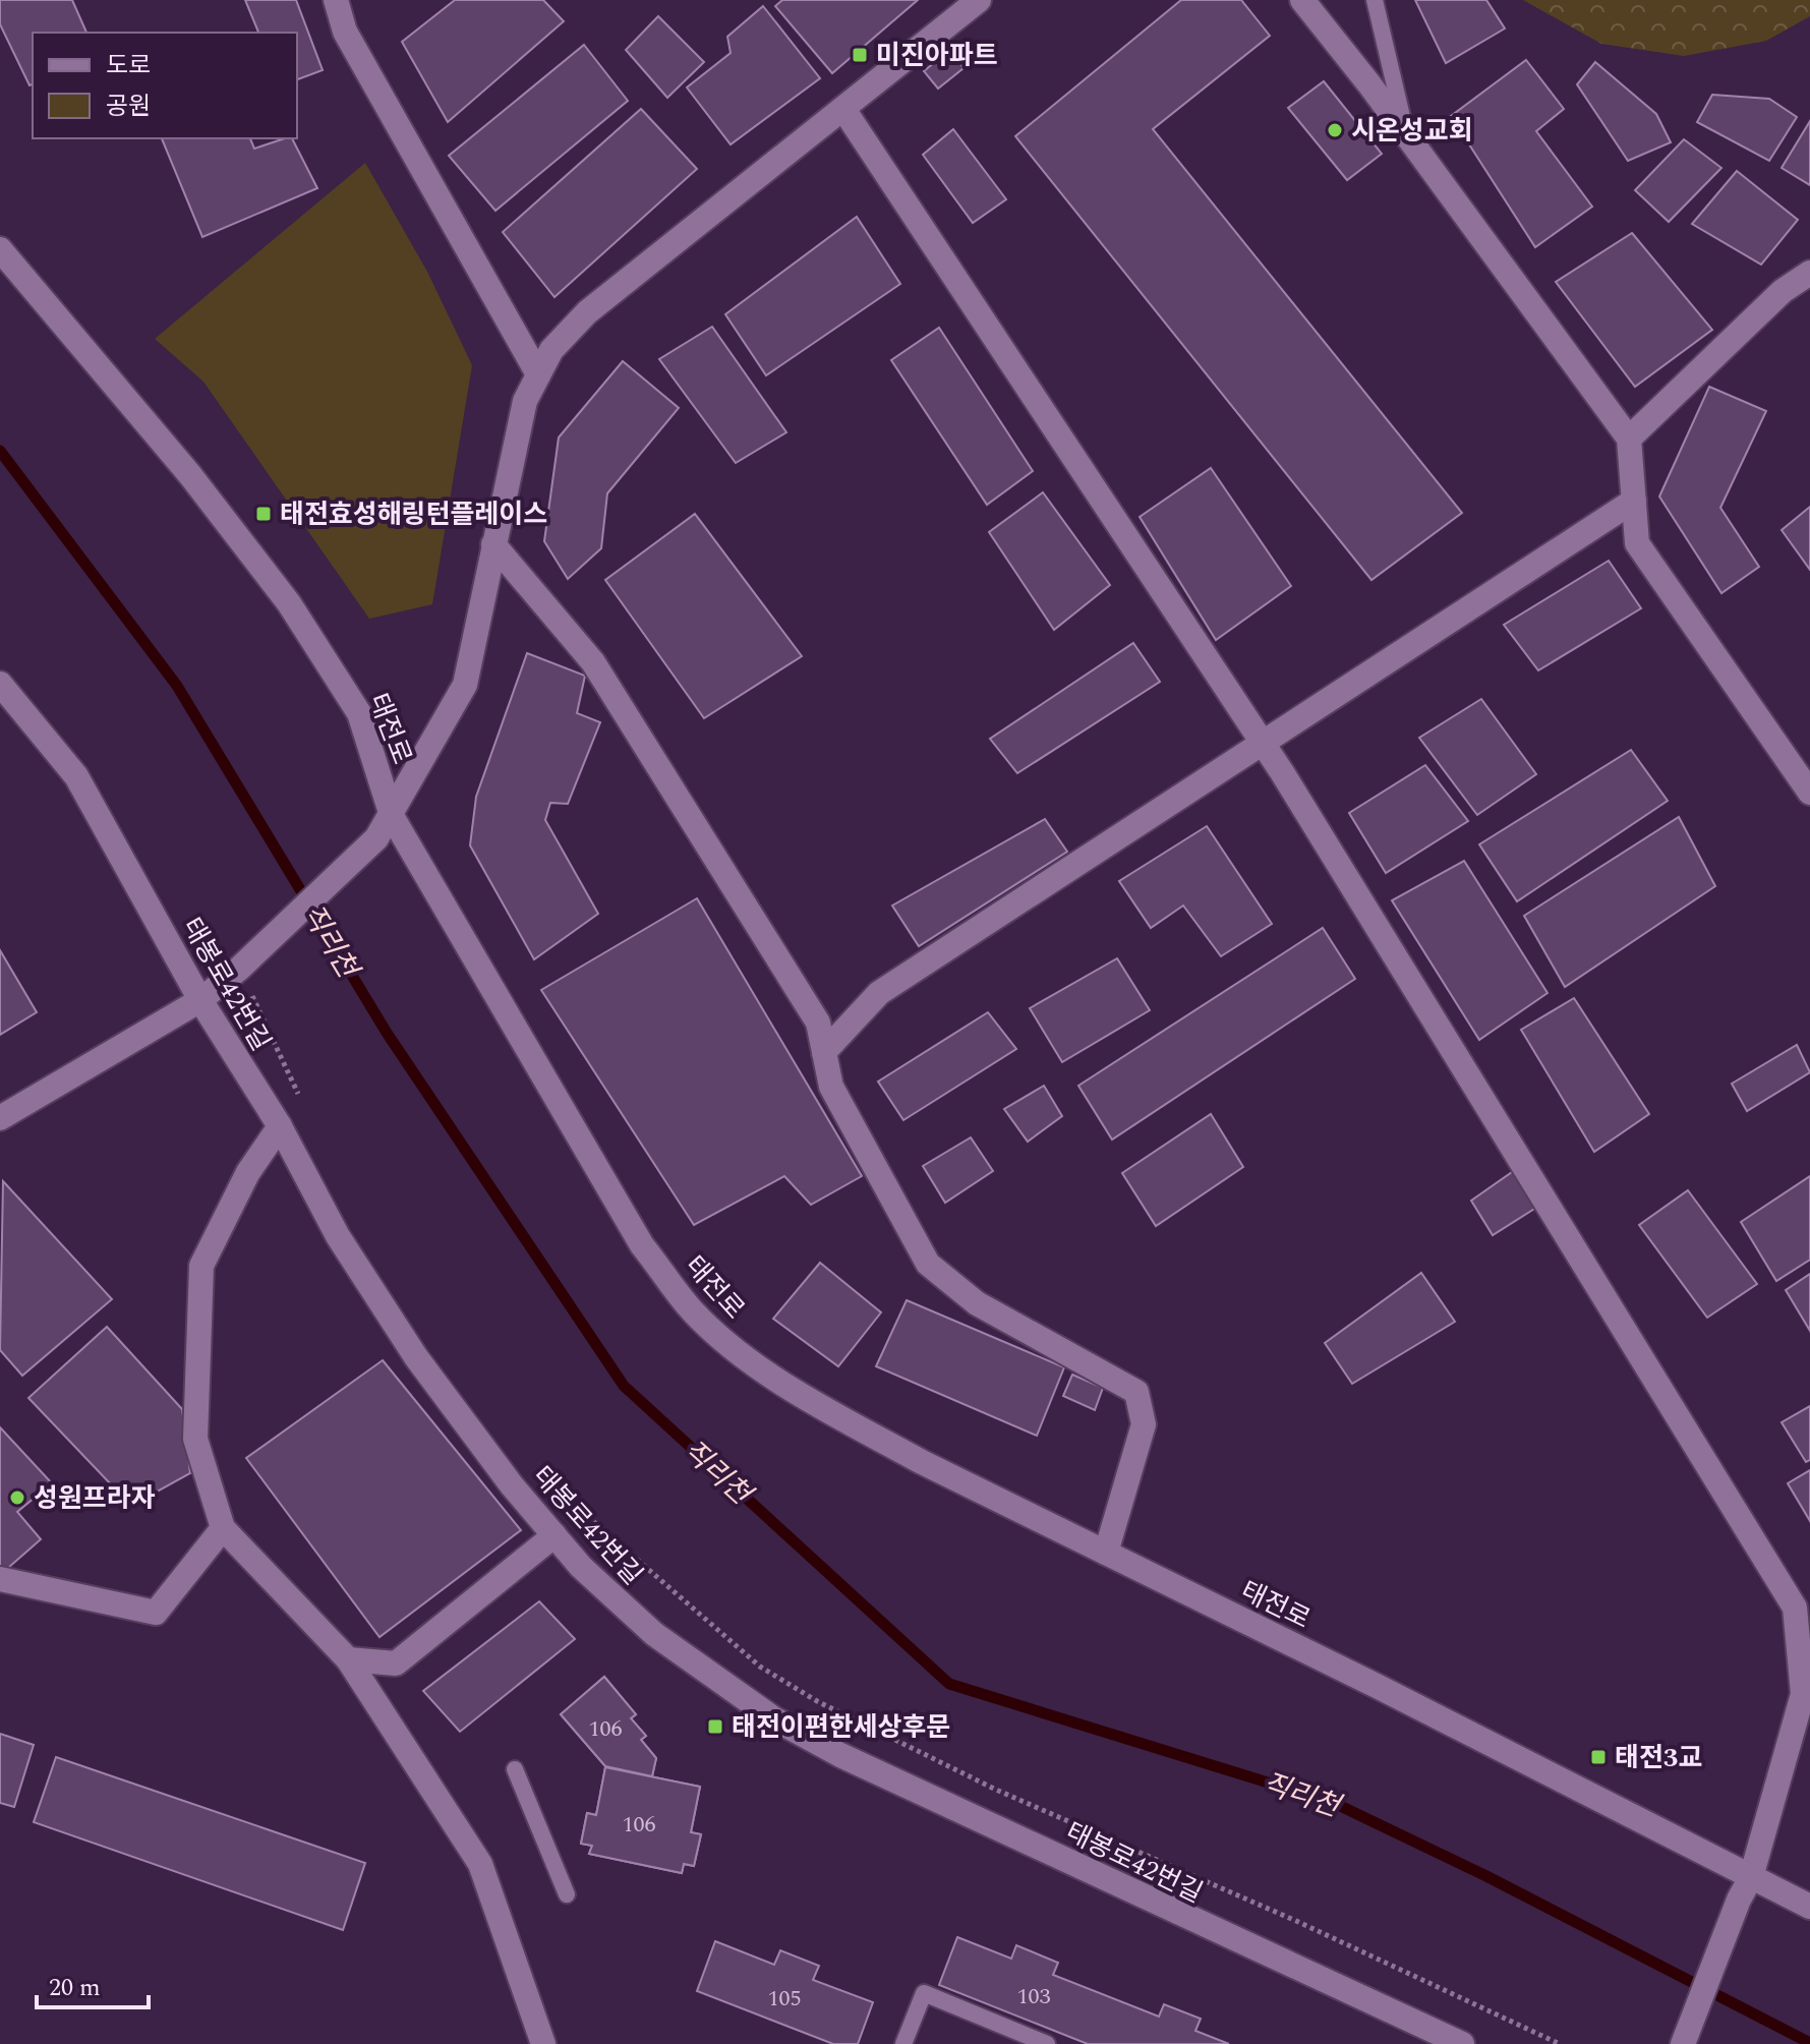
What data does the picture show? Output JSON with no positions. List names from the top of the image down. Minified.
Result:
{"streets":{"street":["태전로","태봉로42번길"]},"water":["직리천"],"places":{"transit":["미진아파트","태전효성해링턴플레이스","태전이편한세상후문","태전3교"],"other":["시온성교회","성원프라자"]},"house_numbers":["106","106","103","105"],"legend":["도로","공원"],"scale_bar":"20 m"}
